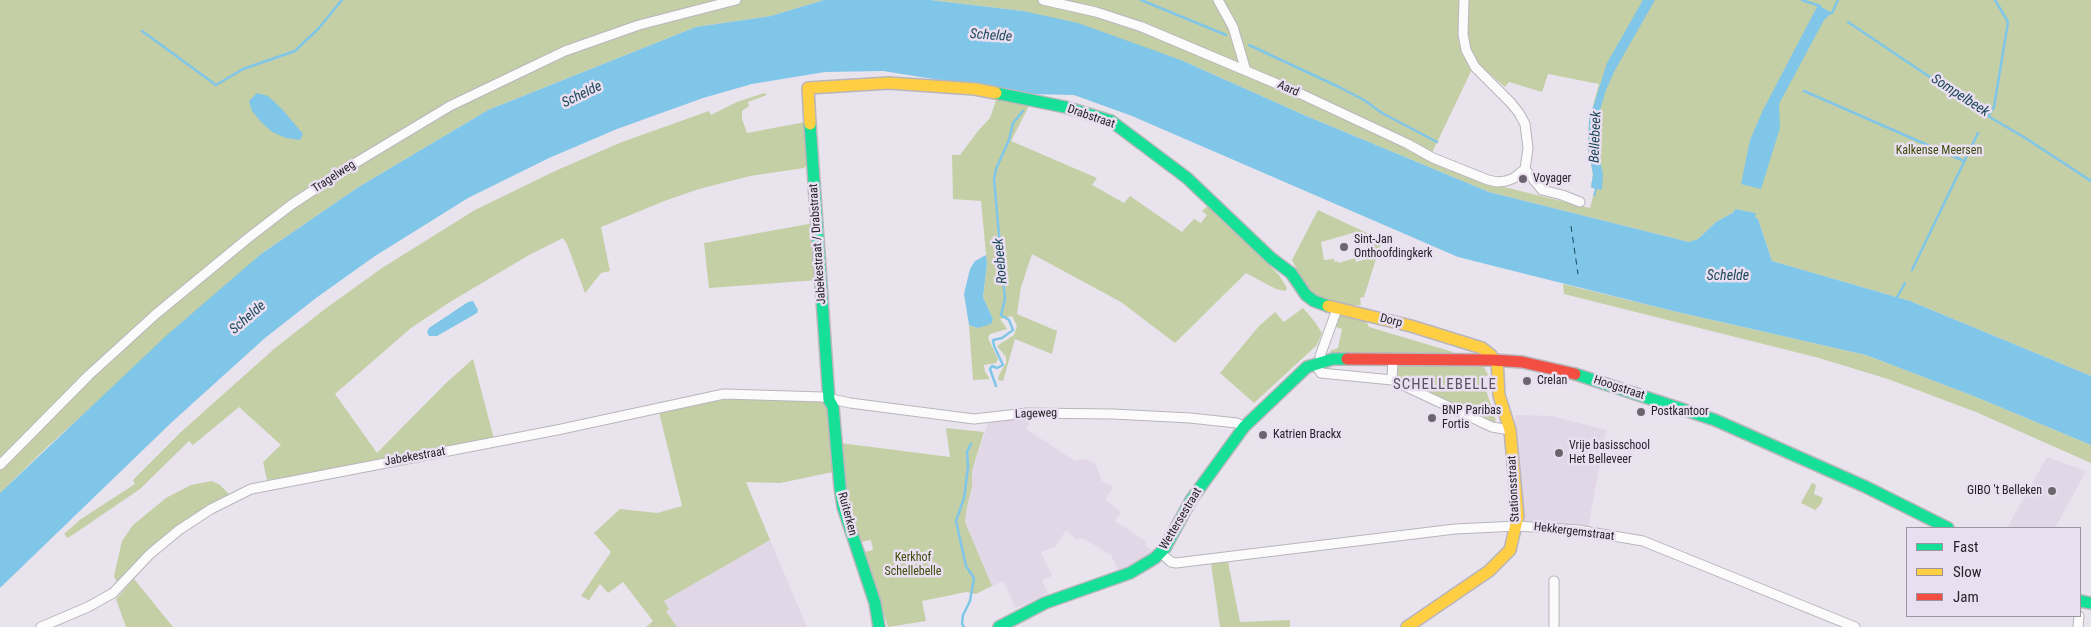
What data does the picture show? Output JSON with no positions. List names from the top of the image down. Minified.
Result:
{"streets":{"street":["Aard","Drabstraat","Tragelweg","Jabekestraat / Drabstraat","Dorp","Hoogstraat","Lageweg","Jabekestraat","Stationsstraat","Ruiterken","Wettersestraat","Hekkergemstraat"]},"crossings":[["Drabstraat","Jabekestraat / Drabstraat"],["Drabstraat","Dorp"],["Jabekestraat / Drabstraat","Lageweg"],["Jabekestraat / Drabstraat","Jabekestraat"],["Jabekestraat / Drabstraat","Ruiterken"],["Dorp","Hoogstraat"],["Dorp","Stationsstraat"],["Hoogstraat","Stationsstraat"],["Hoogstraat","Wettersestraat"],["Lageweg","Jabekestraat"],["Lageweg","Ruiterken"],["Lageweg","Wettersestraat"],["Jabekestraat","Ruiterken"],["Stationsstraat","Hekkergemstraat"],["Wettersestraat","Hekkergemstraat"]],"districts":["SCHELLEBELLE"],"water":["Schelde","Sompelbeek","Bellebeek","Roebeek"],"parks":["Kalkense Meersen","Kerkhof Schellebelle"],"places":["Voyager","Sint-Jan Onthoofdingkerk","Crelan","Postkantoor","BNP Paribas Fortis","Katrien Brackx","Vrije basisschool Het Belleveer","GIBO 't Belleken"],"legend":["Fast","Slow","Jam"]}
